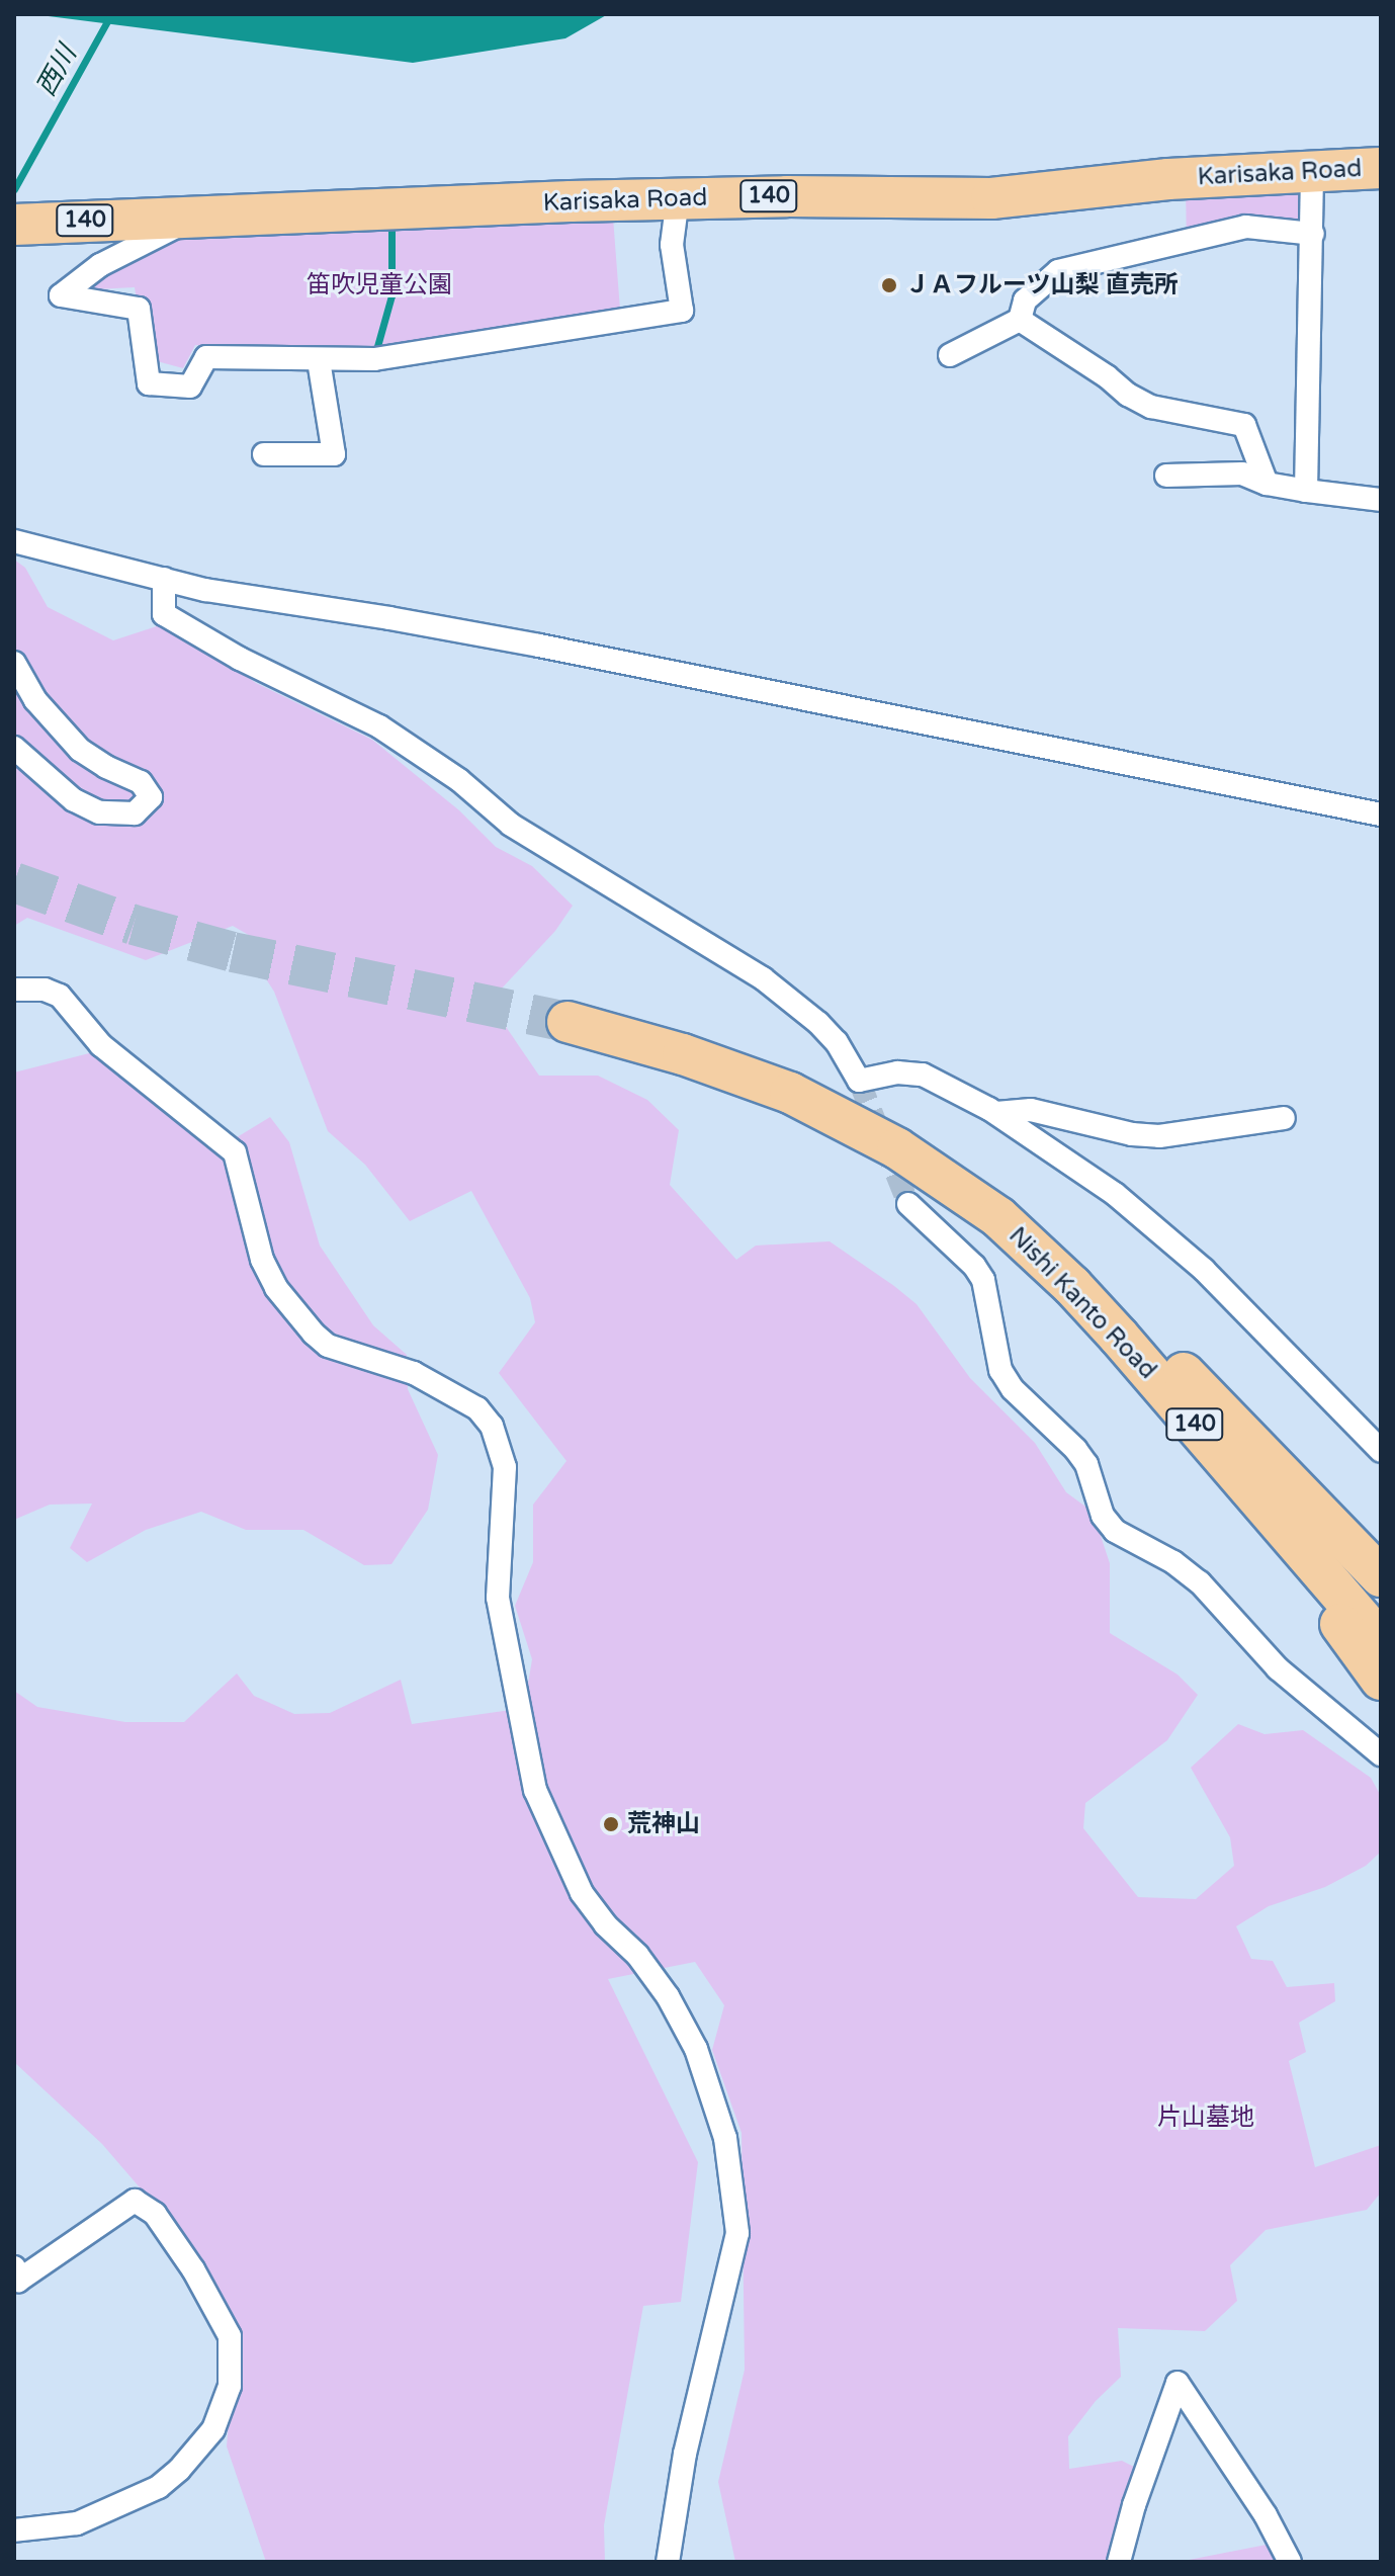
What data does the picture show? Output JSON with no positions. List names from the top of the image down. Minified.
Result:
{"streets":{"highway":["Karisaka Road","140","Nishi Kanto Road"]},"water":["西川"],"parks":["笛吹児童公園","片山墓地"],"places":["ＪＡフルーツ山梨 直売所","荒神山"]}
